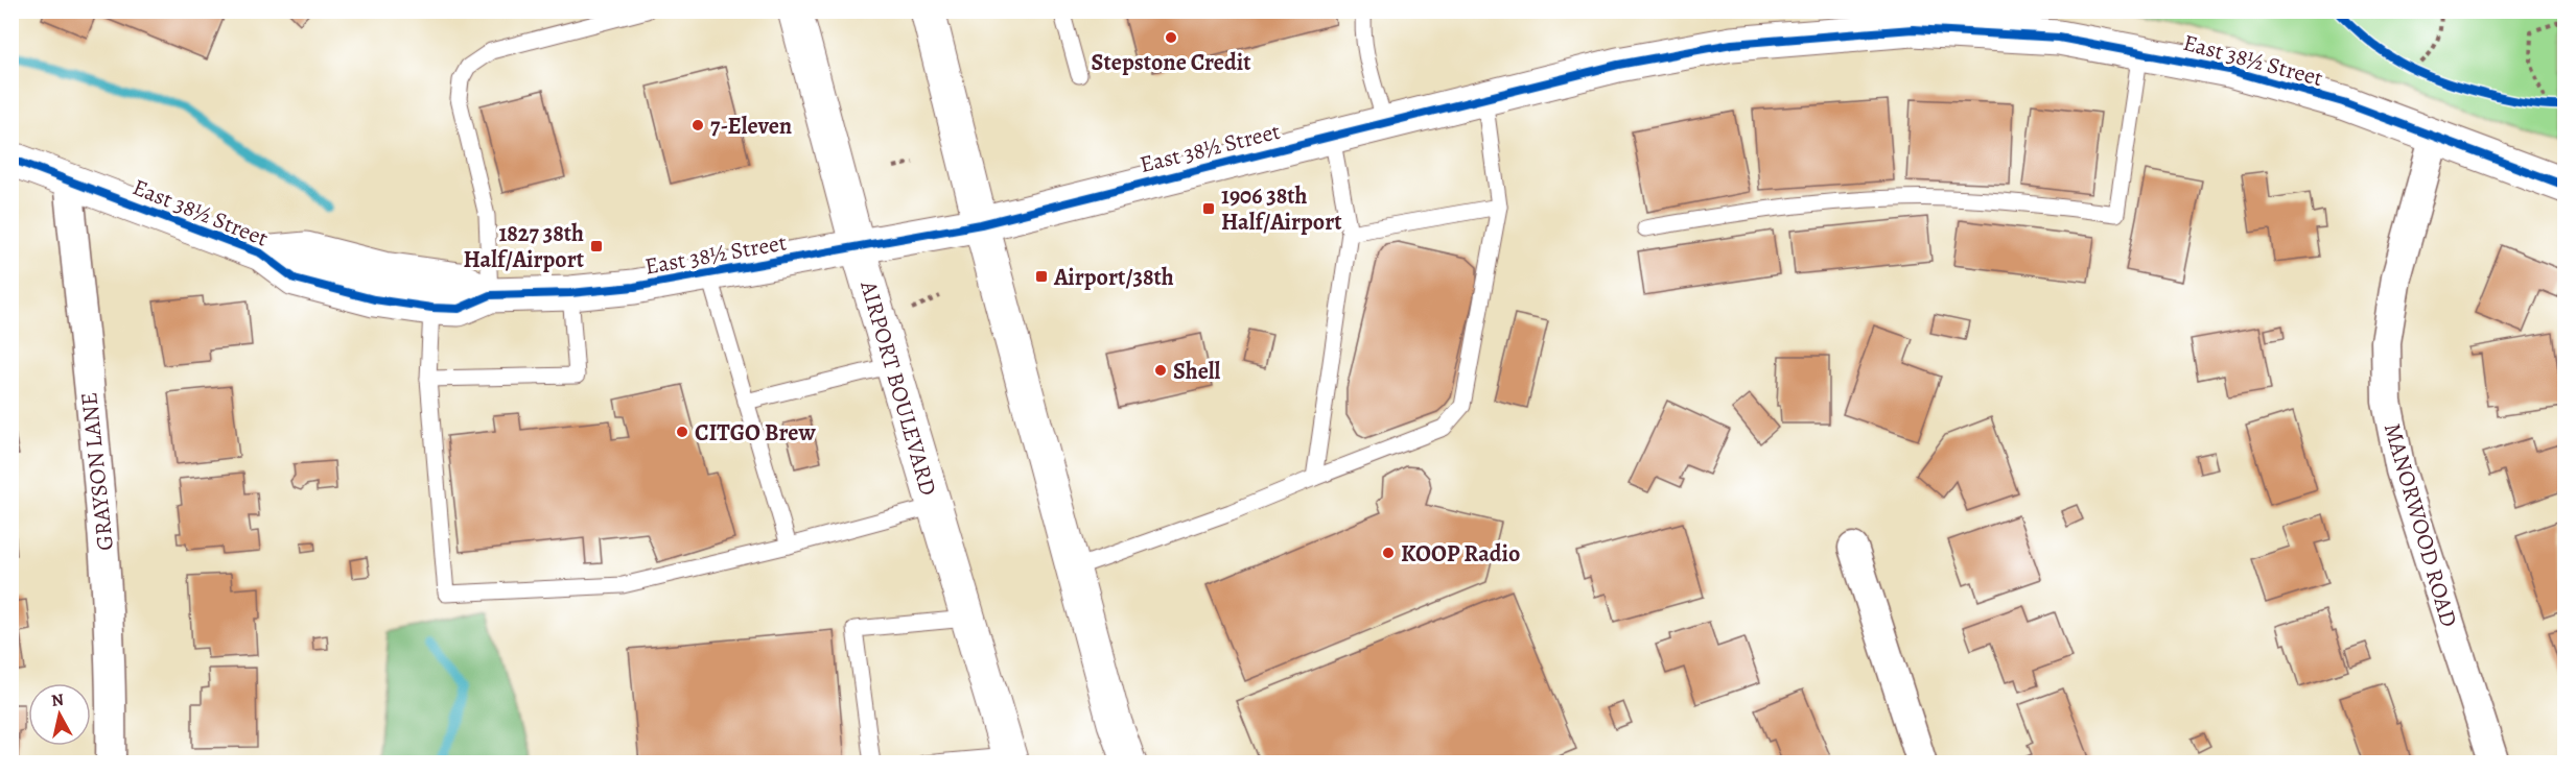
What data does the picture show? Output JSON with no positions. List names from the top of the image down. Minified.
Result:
{"streets":{"street":["East 38½ Street","AIRPORT BOULEVARD","GRAYSON LANE","MANORWOOD ROAD"]},"crossings":[["East 38½ Street","AIRPORT BOULEVARD"],["East 38½ Street","GRAYSON LANE"],["East 38½ Street","MANORWOOD ROAD"]],"places":{"other":["Stepstone Credit","7-Eleven","Shell","CITGO Brew","KOOP Radio"],"transit":["1906 38th Half/Airport","1827 38th Half/Airport","Airport/38th"]},"north":"top"}
